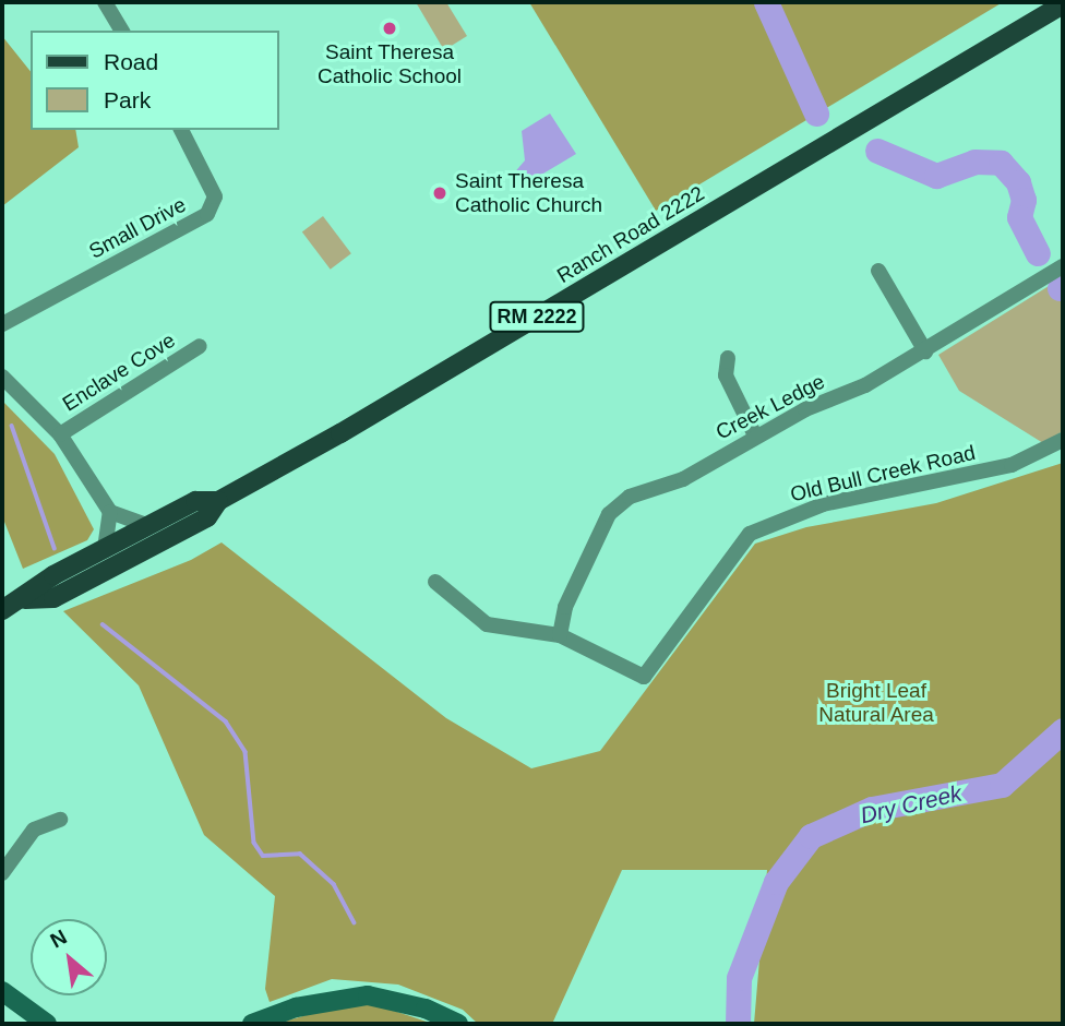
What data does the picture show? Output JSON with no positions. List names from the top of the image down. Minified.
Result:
{"streets":{"main road":["Ranch Road 2222","RM 2222"],"street":["Small Drive","Enclave Cove","Creek Ledge","Old Bull Creek Road"]},"crossings":[["Creek Ledge","Old Bull Creek Road"]],"water":["Dry Creek"],"parks":["Bright Leaf Natural Area"],"places":["Saint Theresa Catholic School","Saint Theresa Catholic Church"],"legend":["Road","Park"],"north":"top left"}
